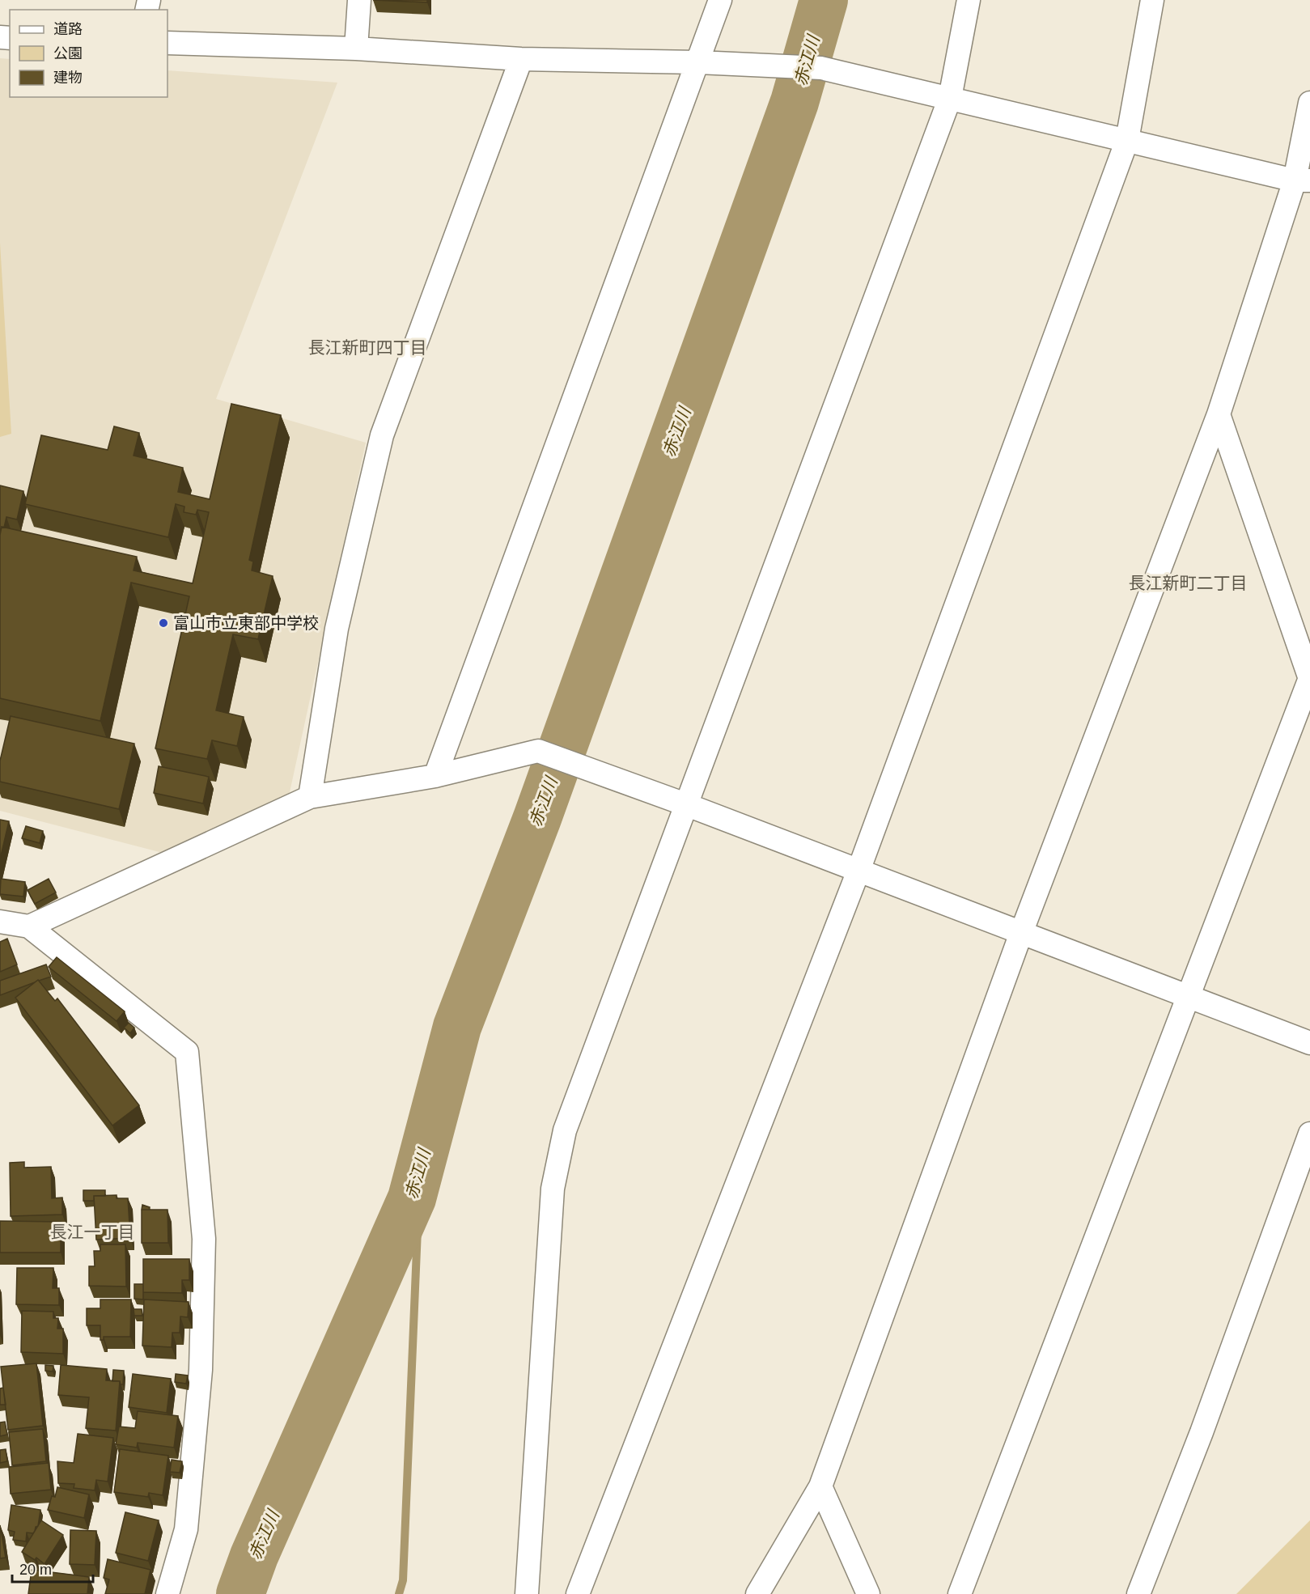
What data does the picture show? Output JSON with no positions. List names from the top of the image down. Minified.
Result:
{"districts":["長江新町四丁目","長江新町二丁目","長江一丁目"],"water":["赤江川"],"places":["富山市立東部中学校"],"legend":["道路","公園","建物"],"scale_bar":"20 m"}
